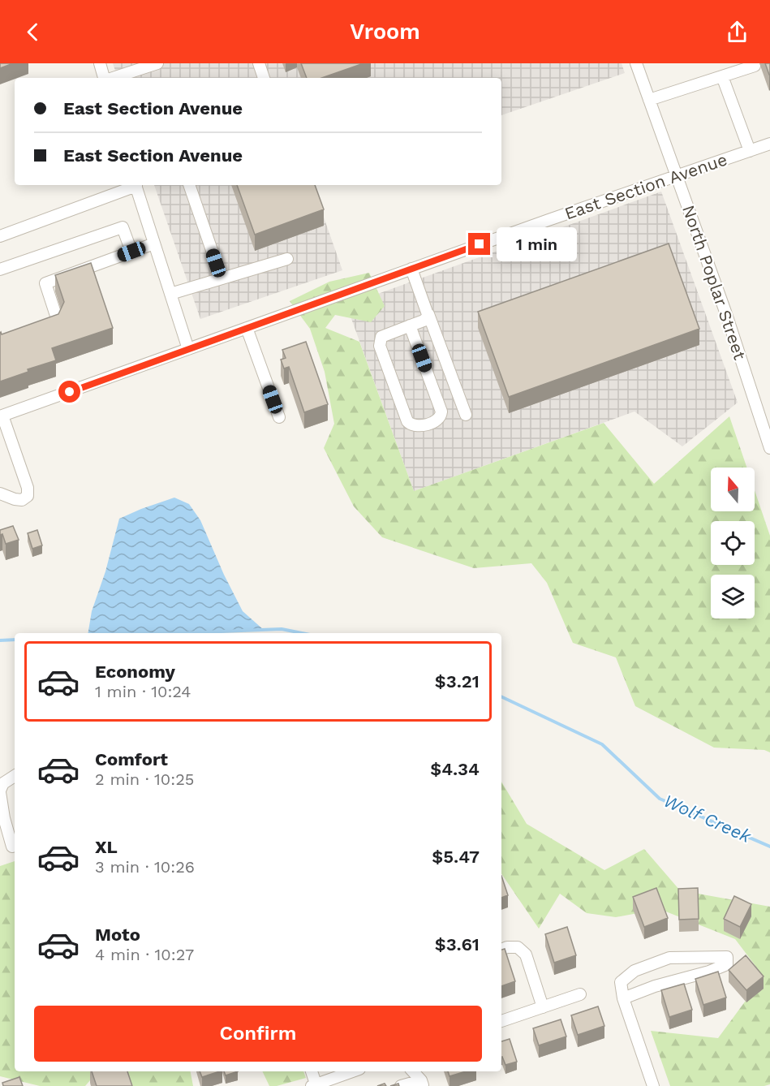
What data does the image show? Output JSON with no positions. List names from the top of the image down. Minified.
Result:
{"streets":{"street":["East Section Avenue","North Poplar Street"]},"crossings":[["East Section Avenue","North Poplar Street"]],"water":["Wolf Creek"],"north":"top","page":{"header":"Vroom","banner":["East Section Avenue","East Section Avenue"],"bubble":"1 min","list":[{"name":"Economy","note":"1 min · 10:24","value":"$3.21"},{"name":"Comfort","note":"2 min · 10:25","value":"$4.34"},{"name":"XL","note":"3 min · 10:26","value":"$5.47"},{"name":"Moto","note":"4 min · 10:27","value":"$3.61"}],"buttons":"Confirm"}}
